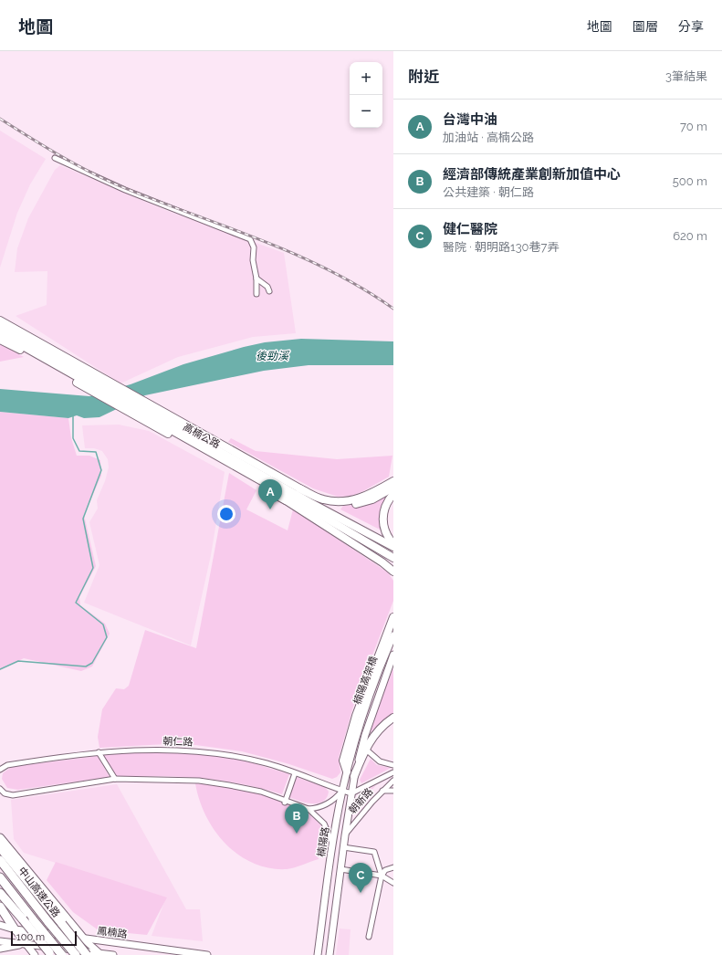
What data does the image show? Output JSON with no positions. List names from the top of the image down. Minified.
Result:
{"streets":{"highway":["中山高速公路"],"main road":["高楠公路"],"street":["楠陽高架橋","朝仁路","朝新路","楠陽路","鳳楠路"]},"crossings":[["楠陽高架橋","楠陽路"],["朝仁路","朝新路"],["朝仁路","楠陽路"],["朝新路","楠陽路"]],"water":["後勁溪"],"scale_bar":"100 m","page":{"header":"地圖","nav":["地圖","圖層","分享"],"heading":["附近","3筆結果"],"map_buttons":["+","−"],"list":[{"mark":"A","name":"台灣中油","note":"加油站 · 高楠公路","value":"70 m"},{"mark":"B","name":"經濟部傳統產業創新加值中心","note":"公共建築 · 朝仁路","value":"500 m"},{"mark":"C","name":"健仁醫院","note":"醫院 · 朝明路130巷7弄","value":"620 m"}],"pins":["A","B","C"],"scale":"100 m"}}
